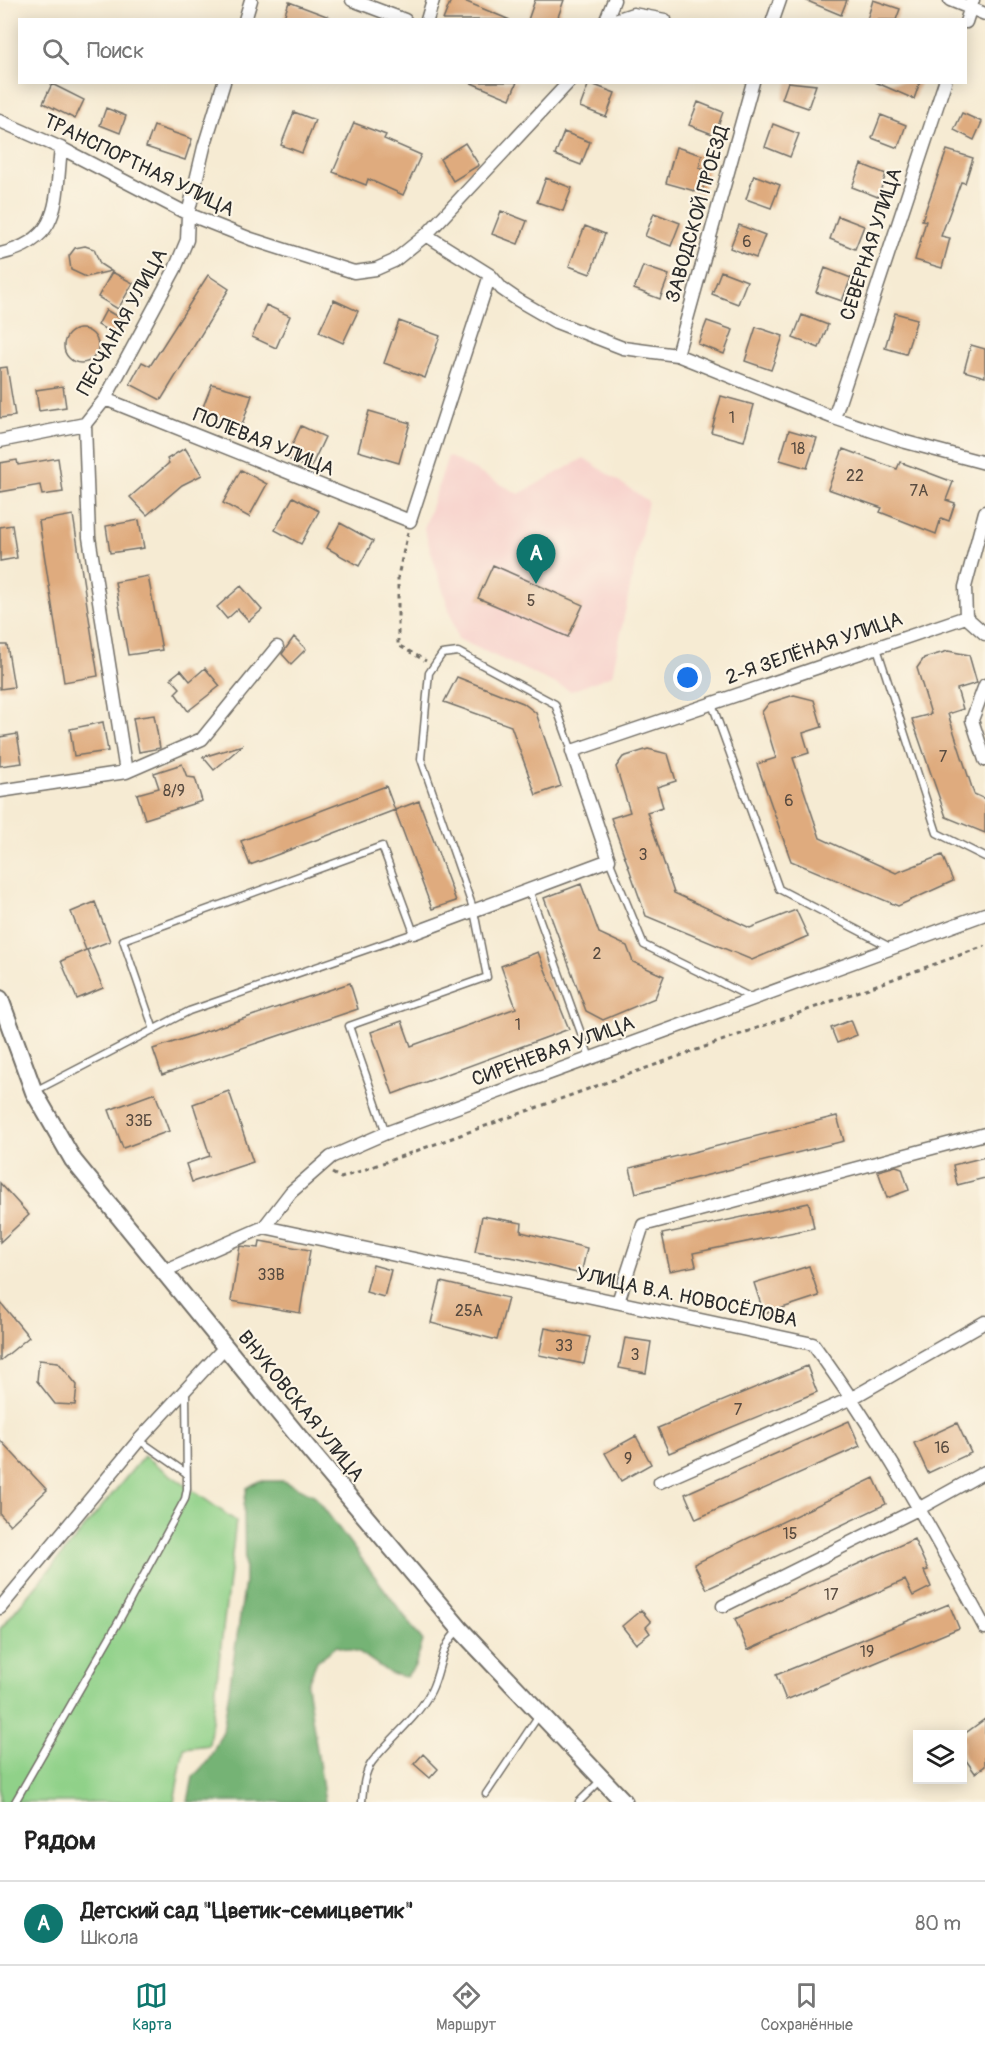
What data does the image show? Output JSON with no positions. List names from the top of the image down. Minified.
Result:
{"streets":{"main road":["ВНУКОВСКАЯ УЛИЦА"],"street":["ТРАНСПОРТНАЯ УЛИЦА","ЗАВОДСКОЙ ПРОЕЗД","СЕВЕРНАЯ УЛИЦА","ПЕСЧАНАЯ УЛИЦА","ПОЛЕВАЯ УЛИЦА","2-Я ЗЕЛЁНАЯ УЛИЦА","СИРЕНЕВАЯ УЛИЦА","УЛИЦА В.А. НОВОСЁЛОВА"]},"crossings":[["ТРАНСПОРТНАЯ УЛИЦА","ПЕСЧАНАЯ УЛИЦА"],["ПЕСЧАНАЯ УЛИЦА","ПОЛЕВАЯ УЛИЦА"],["СИРЕНЕВАЯ УЛИЦА","УЛИЦА В.А. НОВОСЁЛОВА"],["СИРЕНЕВАЯ УЛИЦА","ВНУКОВСКАЯ УЛИЦА"]],"house_numbers":["6","1","18","22","7А","5","7","8/9","6","3","2","1","33Б","33В","25А","33","3","7","16","9","15","17","19"],"page":{"search":"Поиск","pins":"A","heading":"Рядом","list":[{"mark":"A","name":"Детский сад \"Цветик-семицветик\"","note":"Школа","value":"80 m"}],"nav":["Карта","Маршрут","Сохранённые"]}}
